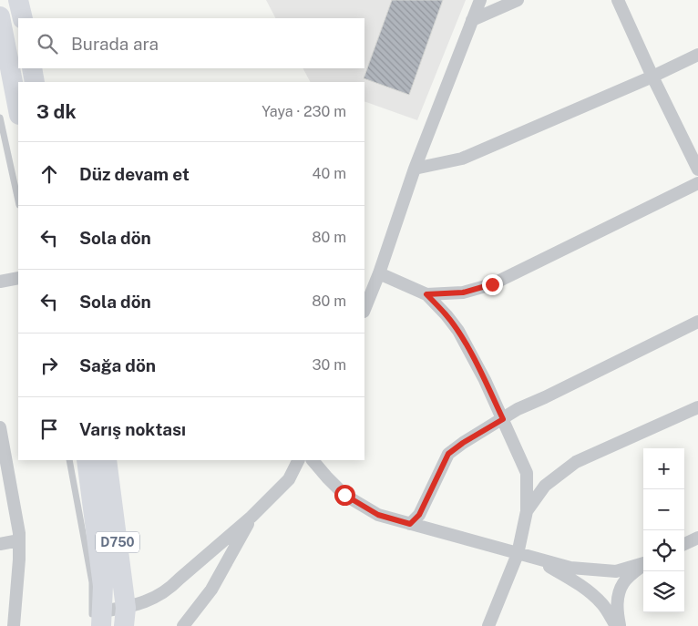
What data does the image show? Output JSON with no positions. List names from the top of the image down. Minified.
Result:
{"streets":{"highway":["D750"]},"page":{"search":"Burada ara","heading":["3 dk","Yaya · 230 m"],"list":[["Düz devam et","40 m"],["Sola dön","80 m"],["Sola dön","80 m"],["Sağa dön","30 m"],"Varış noktası"],"map_buttons":["+","−"]}}
